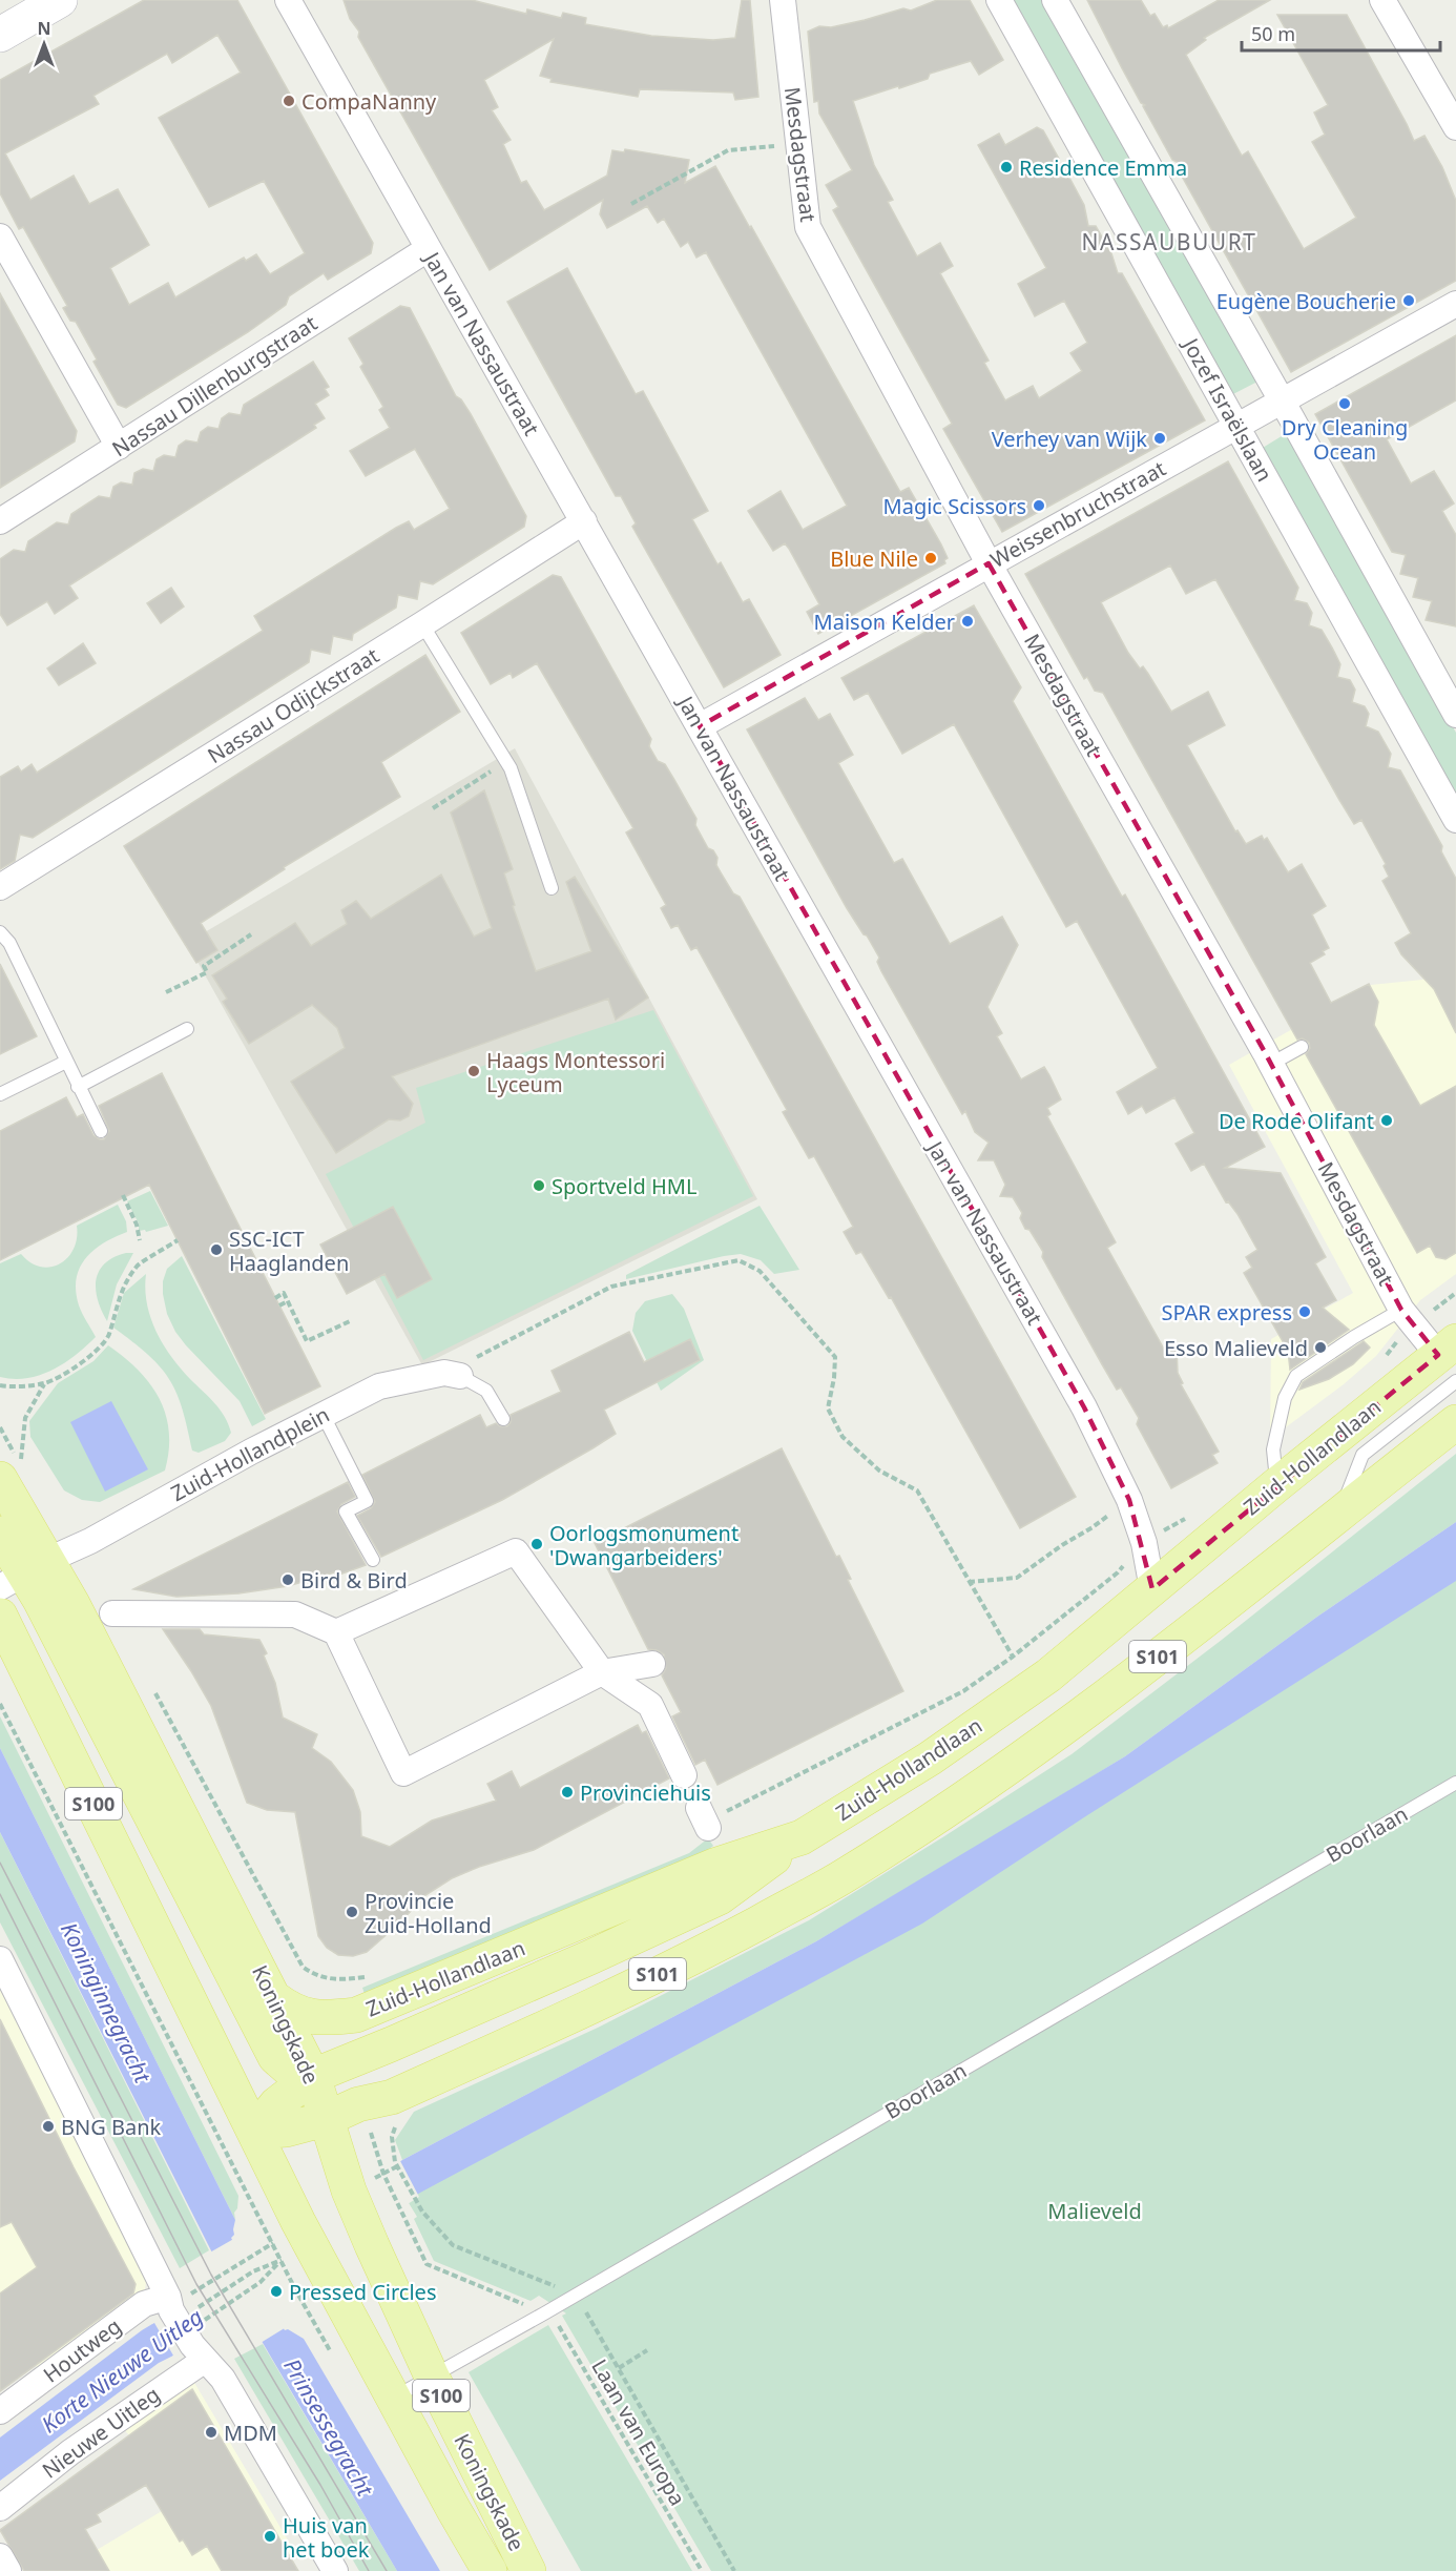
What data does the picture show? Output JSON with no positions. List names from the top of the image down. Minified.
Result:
{"streets":{"main road":["Zuid-Hollandlaan","S101","S100","Koningskade"],"street":["Mesdagstraat","Jan van Nassaustraat","Nassau Dillenburgstraat","Jozef Israëlslaan","Weissenbruchstraat","Nassau Odijckstraat","Zuid-Hollandplein","Houtweg","Nieuwe Uitleg"],"lane":["Boorlaan"],"path":["Laan van Europa"]},"crossings":[["Mesdagstraat","Weissenbruchstraat"],["Mesdagstraat","Zuid-Hollandlaan"],["Jan van Nassaustraat","Nassau Dillenburgstraat"],["Jan van Nassaustraat","Weissenbruchstraat"],["Jan van Nassaustraat","Nassau Odijckstraat"],["Jan van Nassaustraat","Zuid-Hollandlaan"],["Jozef Israëlslaan","Weissenbruchstraat"],["Zuid-Hollandplein","Koningskade"],["Zuid-Hollandlaan","S101"],["Zuid-Hollandlaan","Koningskade"],["S101","Koningskade"],["Boorlaan","Koningskade"],["Boorlaan","Laan van Europa"],["Houtweg","Nieuwe Uitleg"]],"districts":["NASSAUBUURT"],"water":["Koninginnegracht","Korte Nieuwe Uitleg","Prinsessegracht"],"parks":["Malieveld"],"places":["CompaNanny","Residence Emma","Eugène Boucherie","Dry Cleaning Ocean","Verhey van Wijk","Magic Scissors","Blue Nile","Maison Kelder","Haags Montessori Lyceum","De Rode Olifant","Sportveld HML","SSC-ICT Haaglanden","SPAR express","Esso Malieveld","Oorlogsmonument 'Dwangarbeiders'","Bird & Bird","Provinciehuis","Provincie Zuid-Holland","BNG Bank","Pressed Circles","MDM","Huis van het boek"],"scale_bar":"50 m","north":"top"}
